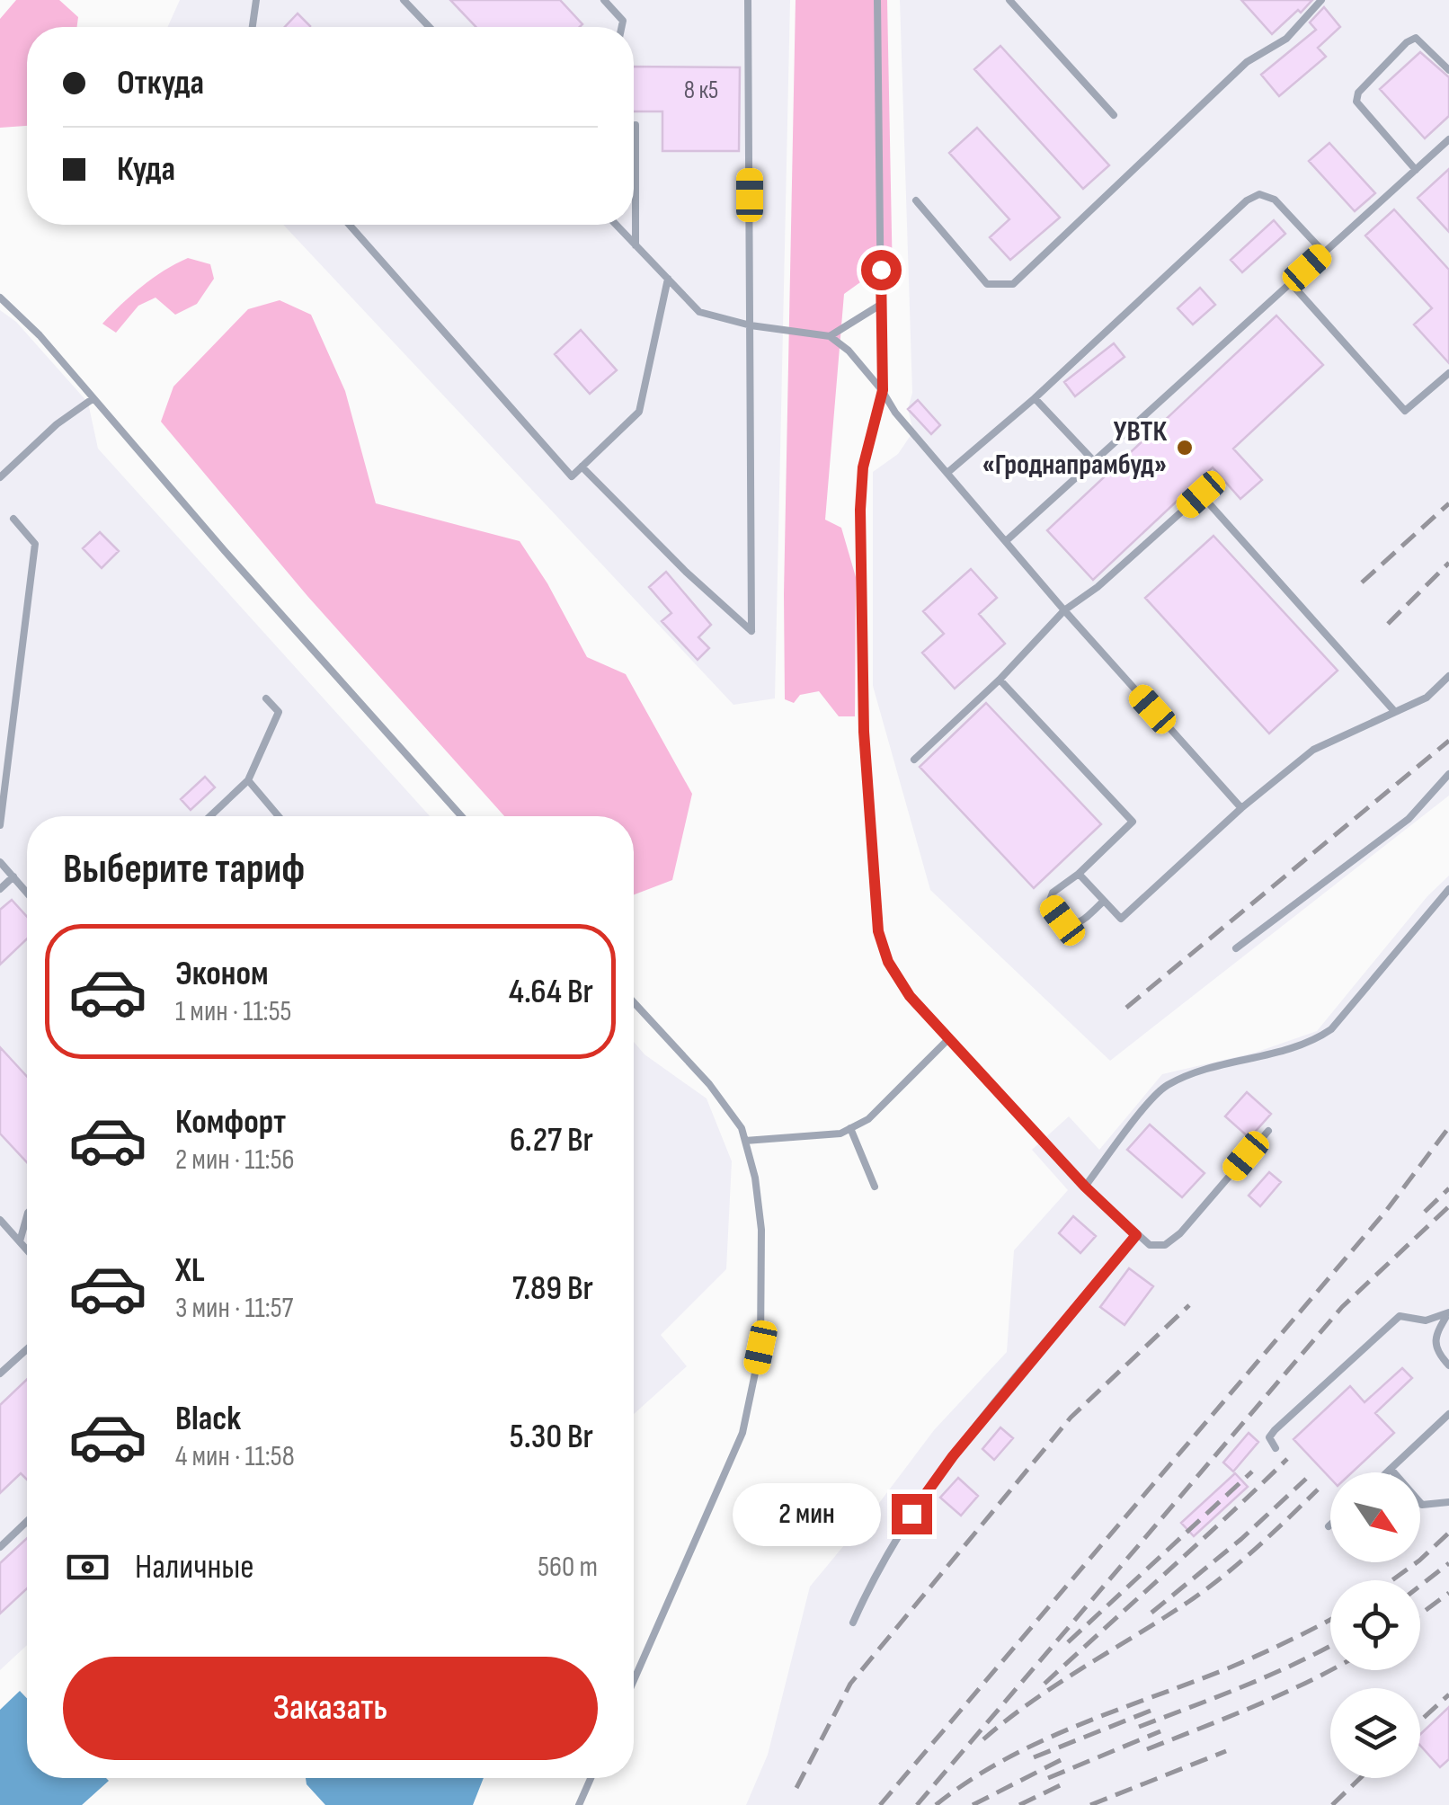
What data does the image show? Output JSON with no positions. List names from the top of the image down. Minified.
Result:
{"places":["УВТК «Гроднапрамбуд»"],"house_numbers":["8 к5"],"north":"bottom right","page":{"banner":["Откуда","Куда"],"heading":"Выберите тариф","list":[{"name":"Эконом","note":"1 мин · 11:55","value":"4.64 Br"},{"name":"Комфорт","note":"2 мин · 11:56","value":"6.27 Br"},{"name":"XL","note":"3 мин · 11:57","value":"7.89 Br"},{"name":"Black","note":"4 мин · 11:58","value":"5.30 Br"}],"bubble":"2 мин","pay":["Наличные","560 m"],"buttons":"Заказать"}}
